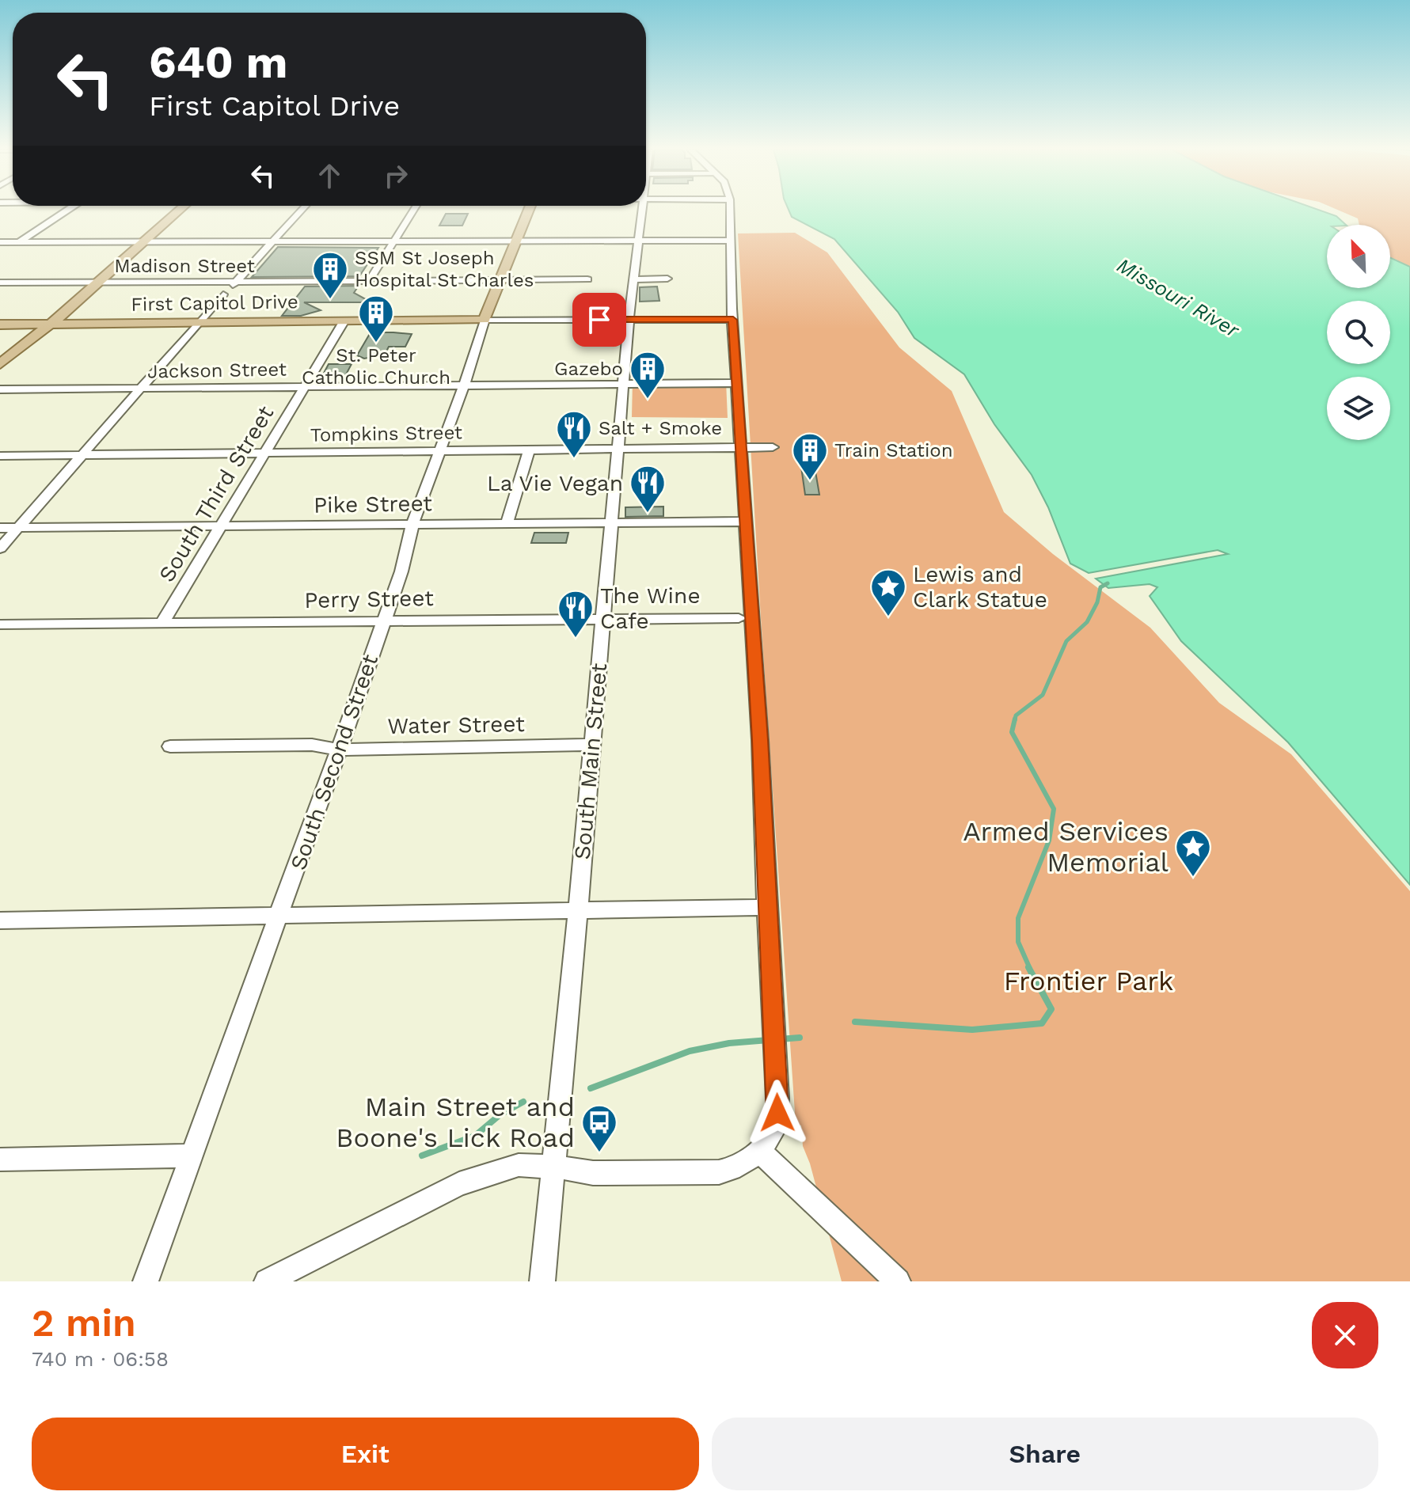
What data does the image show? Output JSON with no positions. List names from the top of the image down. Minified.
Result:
{"streets":{"main road":["First Capitol Drive","South Second Street"],"street":["Madison Street","Jackson Street","Tompkins Street","South Third Street","Pike Street","Perry Street","Water Street","South Main Street"]},"crossings":[["First Capitol Drive","South Third Street"],["First Capitol Drive","South Main Street"],["First Capitol Drive","South Second Street"],["Jackson Street","South Third Street"],["Jackson Street","South Main Street"],["Jackson Street","South Second Street"],["Tompkins Street","South Third Street"],["Tompkins Street","South Main Street"],["Tompkins Street","South Second Street"],["South Third Street","Pike Street"],["South Third Street","Perry Street"],["Pike Street","South Main Street"],["Pike Street","South Second Street"],["Perry Street","South Main Street"],["Perry Street","South Second Street"],["Water Street","South Main Street"],["Water Street","South Second Street"]],"water":["Missouri River"],"parks":["Frontier Park"],"places":{"building":["SSM St Joseph Hospital St Charles","St. Peter Catholic Church","Gazebo","Train Station"],"restaurant":["Salt + Smoke","La Vie Vegan","The Wine Cafe"],"place":["Lewis and Clark Statue","Armed Services Memorial"],"bus stop":["Main Street and Boone's Lick Road"]},"north":"top left","page":{"turn":["640 m","First Capitol Drive"],"heading":["2 min","740 m · 06:58"],"buttons":["Exit","Share"]}}
